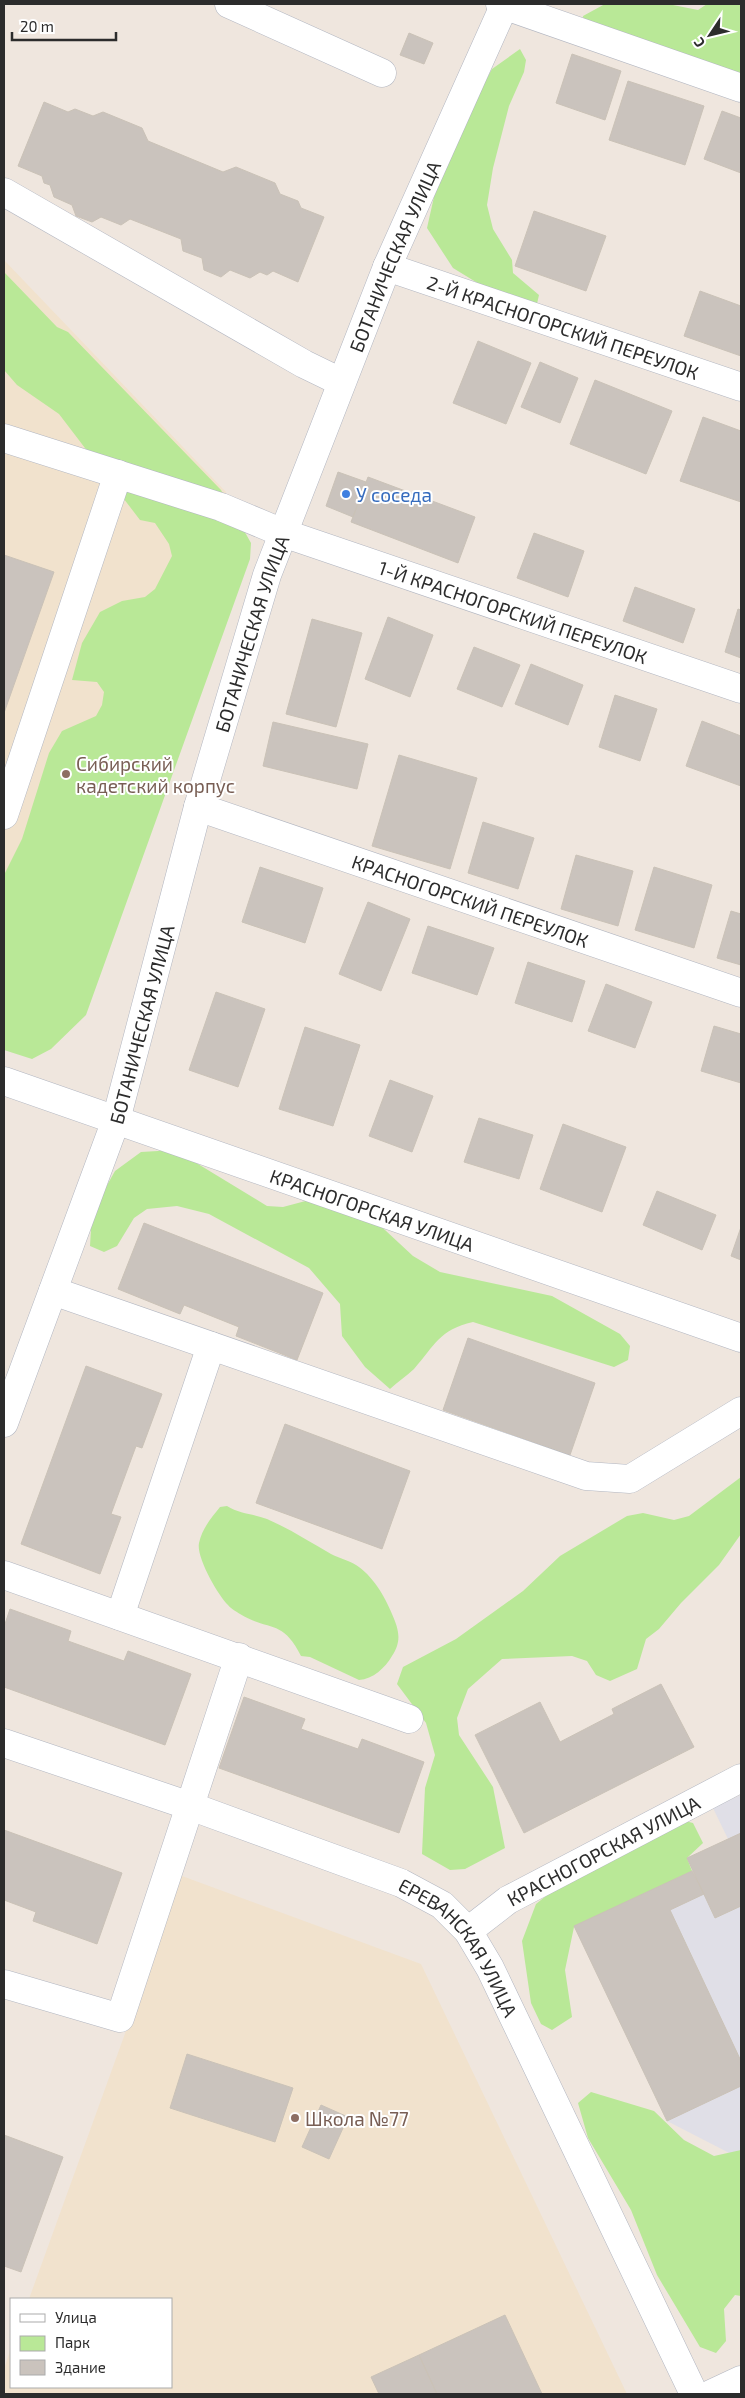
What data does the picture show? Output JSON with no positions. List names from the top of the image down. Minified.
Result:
{"streets":{"street":["БОТАНИЧЕСКАЯ УЛИЦА","2-Й КРАСНОГОРСКИЙ ПЕРЕУЛОК","1-Й КРАСНОГОРСКИЙ ПЕРЕУЛОК","КРАСНОГОРСКИЙ ПЕРЕУЛОК","КРАСНОГОРСКАЯ УЛИЦА","ЕРЕВАНСКАЯ УЛИЦА"]},"crossings":[["БОТАНИЧЕСКАЯ УЛИЦА","2-Й КРАСНОГОРСКИЙ ПЕРЕУЛОК"],["БОТАНИЧЕСКАЯ УЛИЦА","1-Й КРАСНОГОРСКИЙ ПЕРЕУЛОК"],["БОТАНИЧЕСКАЯ УЛИЦА","КРАСНОГОРСКИЙ ПЕРЕУЛОК"],["БОТАНИЧЕСКАЯ УЛИЦА","КРАСНОГОРСКАЯ УЛИЦА"],["КРАСНОГОРСКАЯ УЛИЦА","ЕРЕВАНСКАЯ УЛИЦА"]],"places":["У соседа","Сибирский кадетский корпус","Школа №77"],"legend":["Улица","Парк","Здание"],"scale_bar":"20 m","north":"bottom left"}
